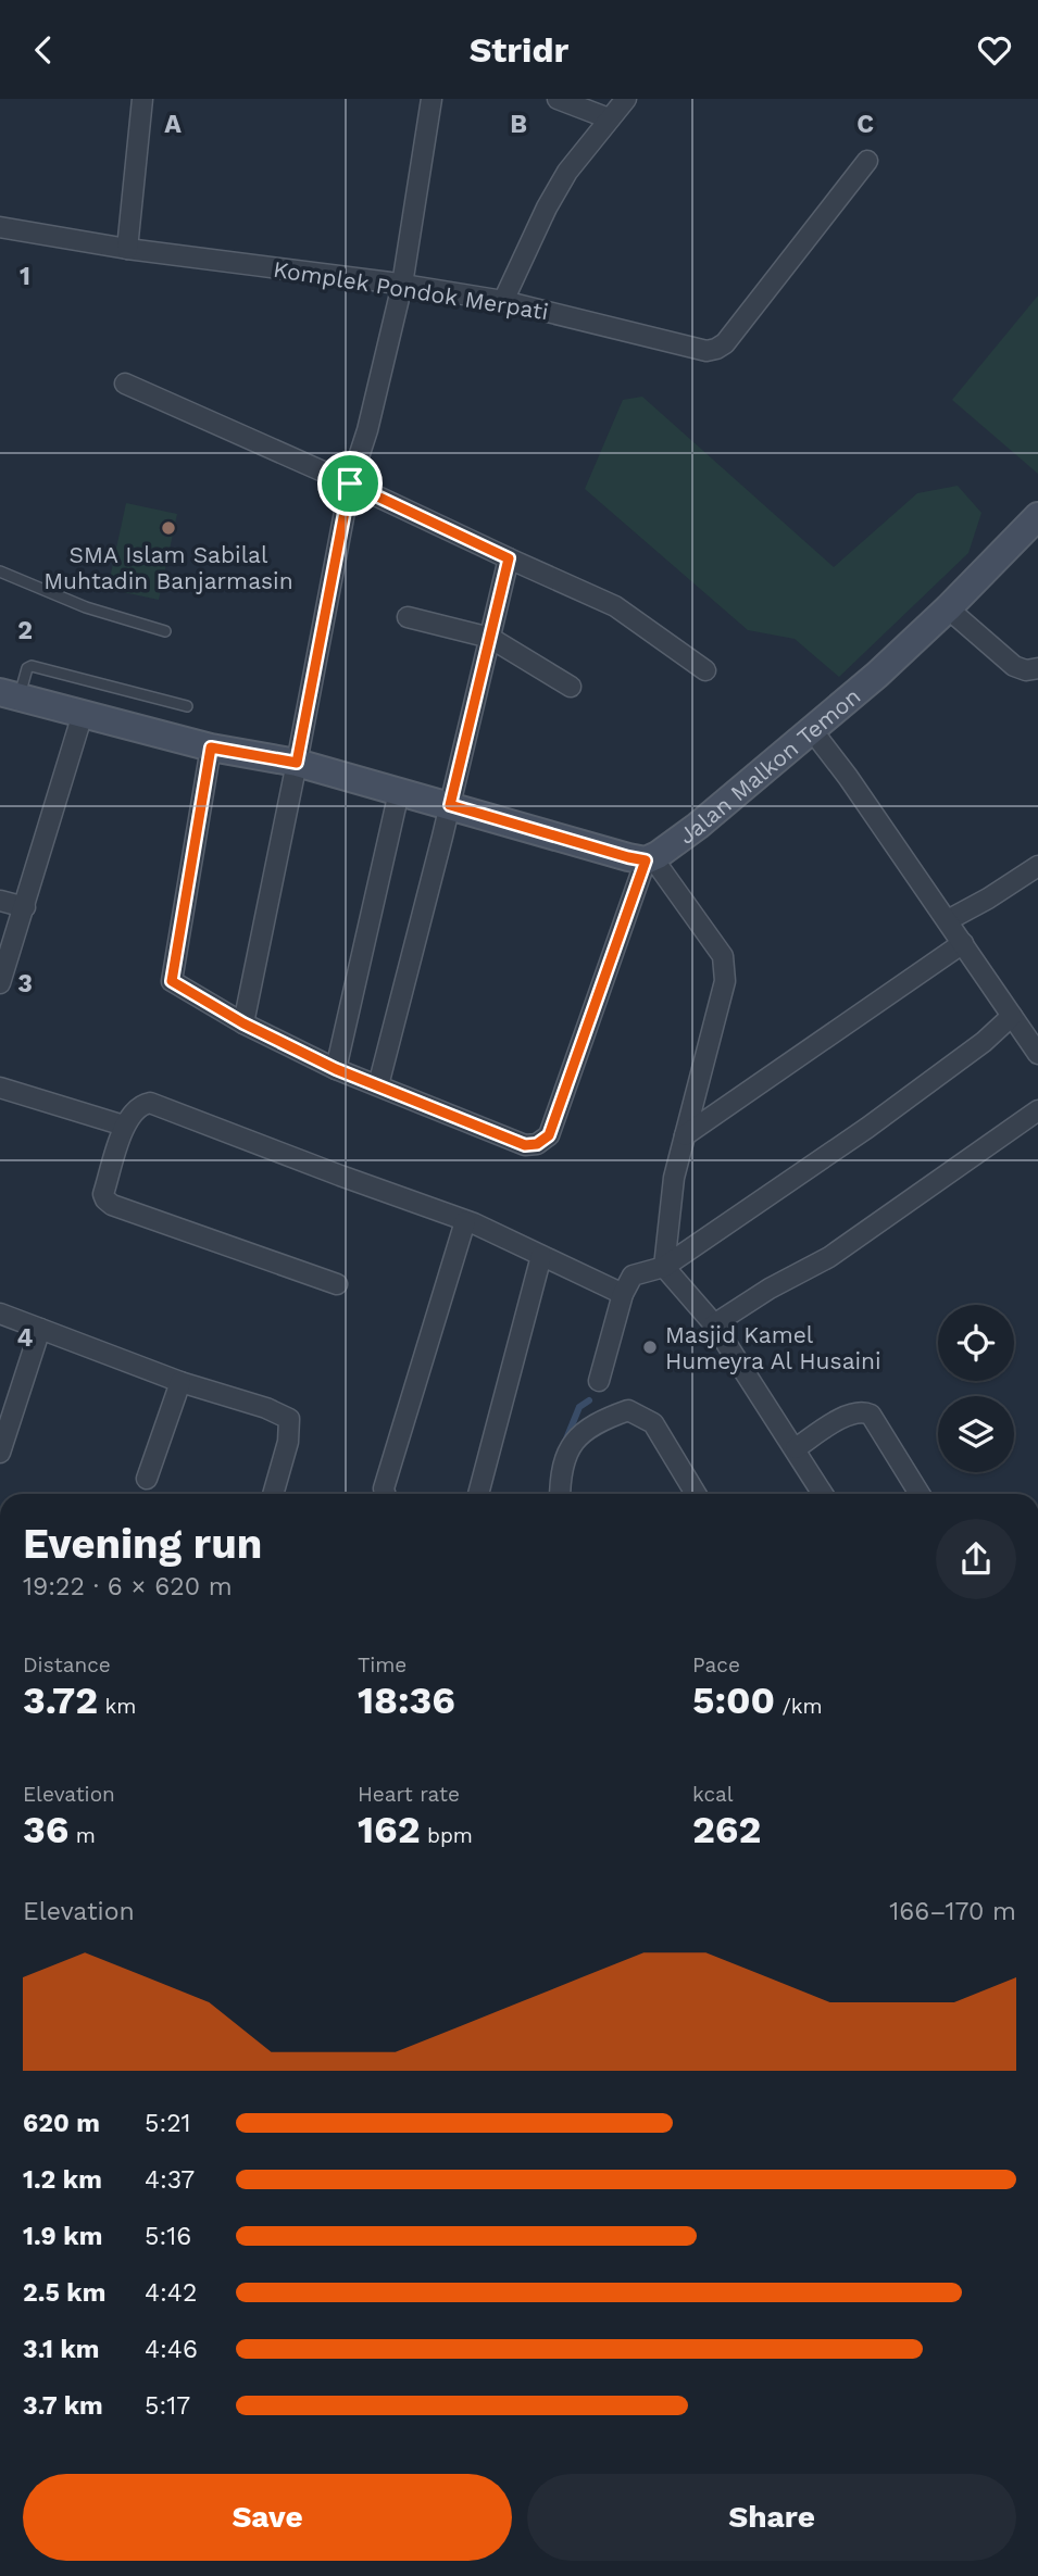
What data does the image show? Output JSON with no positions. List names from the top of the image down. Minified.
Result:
{"streets":{"street":["Komplek Pondok Merpati","Jalan Malkon Temon"]},"places":["SMA Islam Sabilal Muhtadin Banjarmasin","Masjid Kamel Humeyra Al Husaini"],"page":{"header":"Stridr","heading":["Evening run","19:22 · 6 × 620 m"],"stats":[["Distance","3.72 km"],["Time","18:36"],["Pace","5:00 /km"],["Elevation","36 m"],["Heart rate","162 bpm"],["kcal","262"]],"chart":["Elevation","166–170 m"],"list":[{"name":"620 m","note":"5:21"},{"name":"1.2 km","note":"4:37"},{"name":"1.9 km","note":"5:16"},{"name":"2.5 km","note":"4:42"},{"name":"3.1 km","note":"4:46"},{"name":"3.7 km","note":"5:17"}],"buttons":["Save","Share"]},"grid":{"columns":["A","B","C"],"rows":["1","2","3","4"]}}
